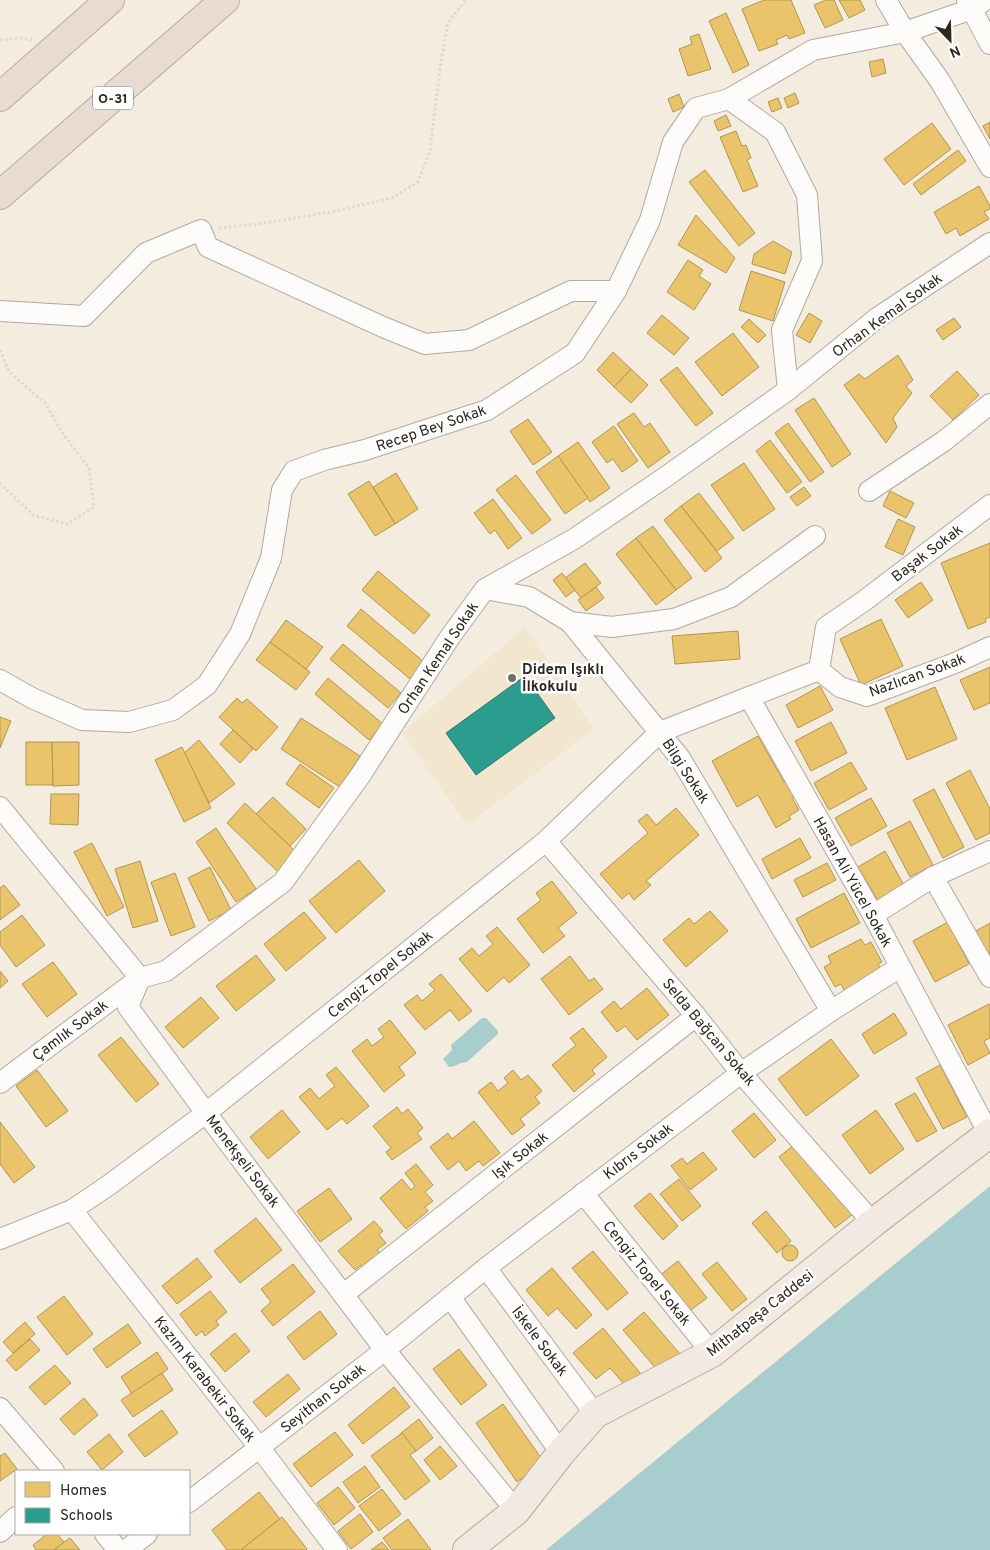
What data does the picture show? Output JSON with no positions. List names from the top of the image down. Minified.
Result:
{"streets":{"highway":["O-31"],"main road":["Mithatpaşa Caddesi"],"street":["Orhan Kemal Sokak","Recep Bey Sokak","Başak Sokak","Nazlıcan Sokak","Bilgi Sokak","Hasan Ali Yücel Sokak","Cengiz Topel Sokak","Çamlık Sokak","Selda Bağcan Sokak","Kıbrıs Sokak","Işık Sokak","Menekşeli Sokak","İskele Sokak","Kazım Karabekir Sokak","Seyithan Sokak"]},"crossings":[["Orhan Kemal Sokak","Bilgi Sokak"],["Orhan Kemal Sokak","Çamlık Sokak"],["Orhan Kemal Sokak","Menekşeli Sokak"],["Başak Sokak","Nazlıcan Sokak"],["Bilgi Sokak","Cengiz Topel Sokak"],["Bilgi Sokak","Kıbrıs Sokak"],["Hasan Ali Yücel Sokak","Cengiz Topel Sokak"],["Hasan Ali Yücel Sokak","Kıbrıs Sokak"],["Hasan Ali Yücel Sokak","Mithatpaşa Caddesi"],["Cengiz Topel Sokak","Selda Bağcan Sokak"],["Cengiz Topel Sokak","Kıbrıs Sokak"],["Cengiz Topel Sokak","Menekşeli Sokak"],["Cengiz Topel Sokak","Mithatpaşa Caddesi"],["Cengiz Topel Sokak","Kazım Karabekir Sokak"],["Çamlık Sokak","Menekşeli Sokak"],["Selda Bağcan Sokak","Kıbrıs Sokak"],["Selda Bağcan Sokak","Işık Sokak"],["Selda Bağcan Sokak","Mithatpaşa Caddesi"],["Kıbrıs Sokak","Menekşeli Sokak"],["Kıbrıs Sokak","İskele Sokak"],["Kıbrıs Sokak","Seyithan Sokak"],["Işık Sokak","Menekşeli Sokak"],["Menekşeli Sokak","Mithatpaşa Caddesi"],["Menekşeli Sokak","Seyithan Sokak"],["Mithatpaşa Caddesi","İskele Sokak"],["Kazım Karabekir Sokak","Seyithan Sokak"]],"places":["Didem Işıklı İlkokulu"],"legend":["Homes","Schools"],"north":"bottom right"}
